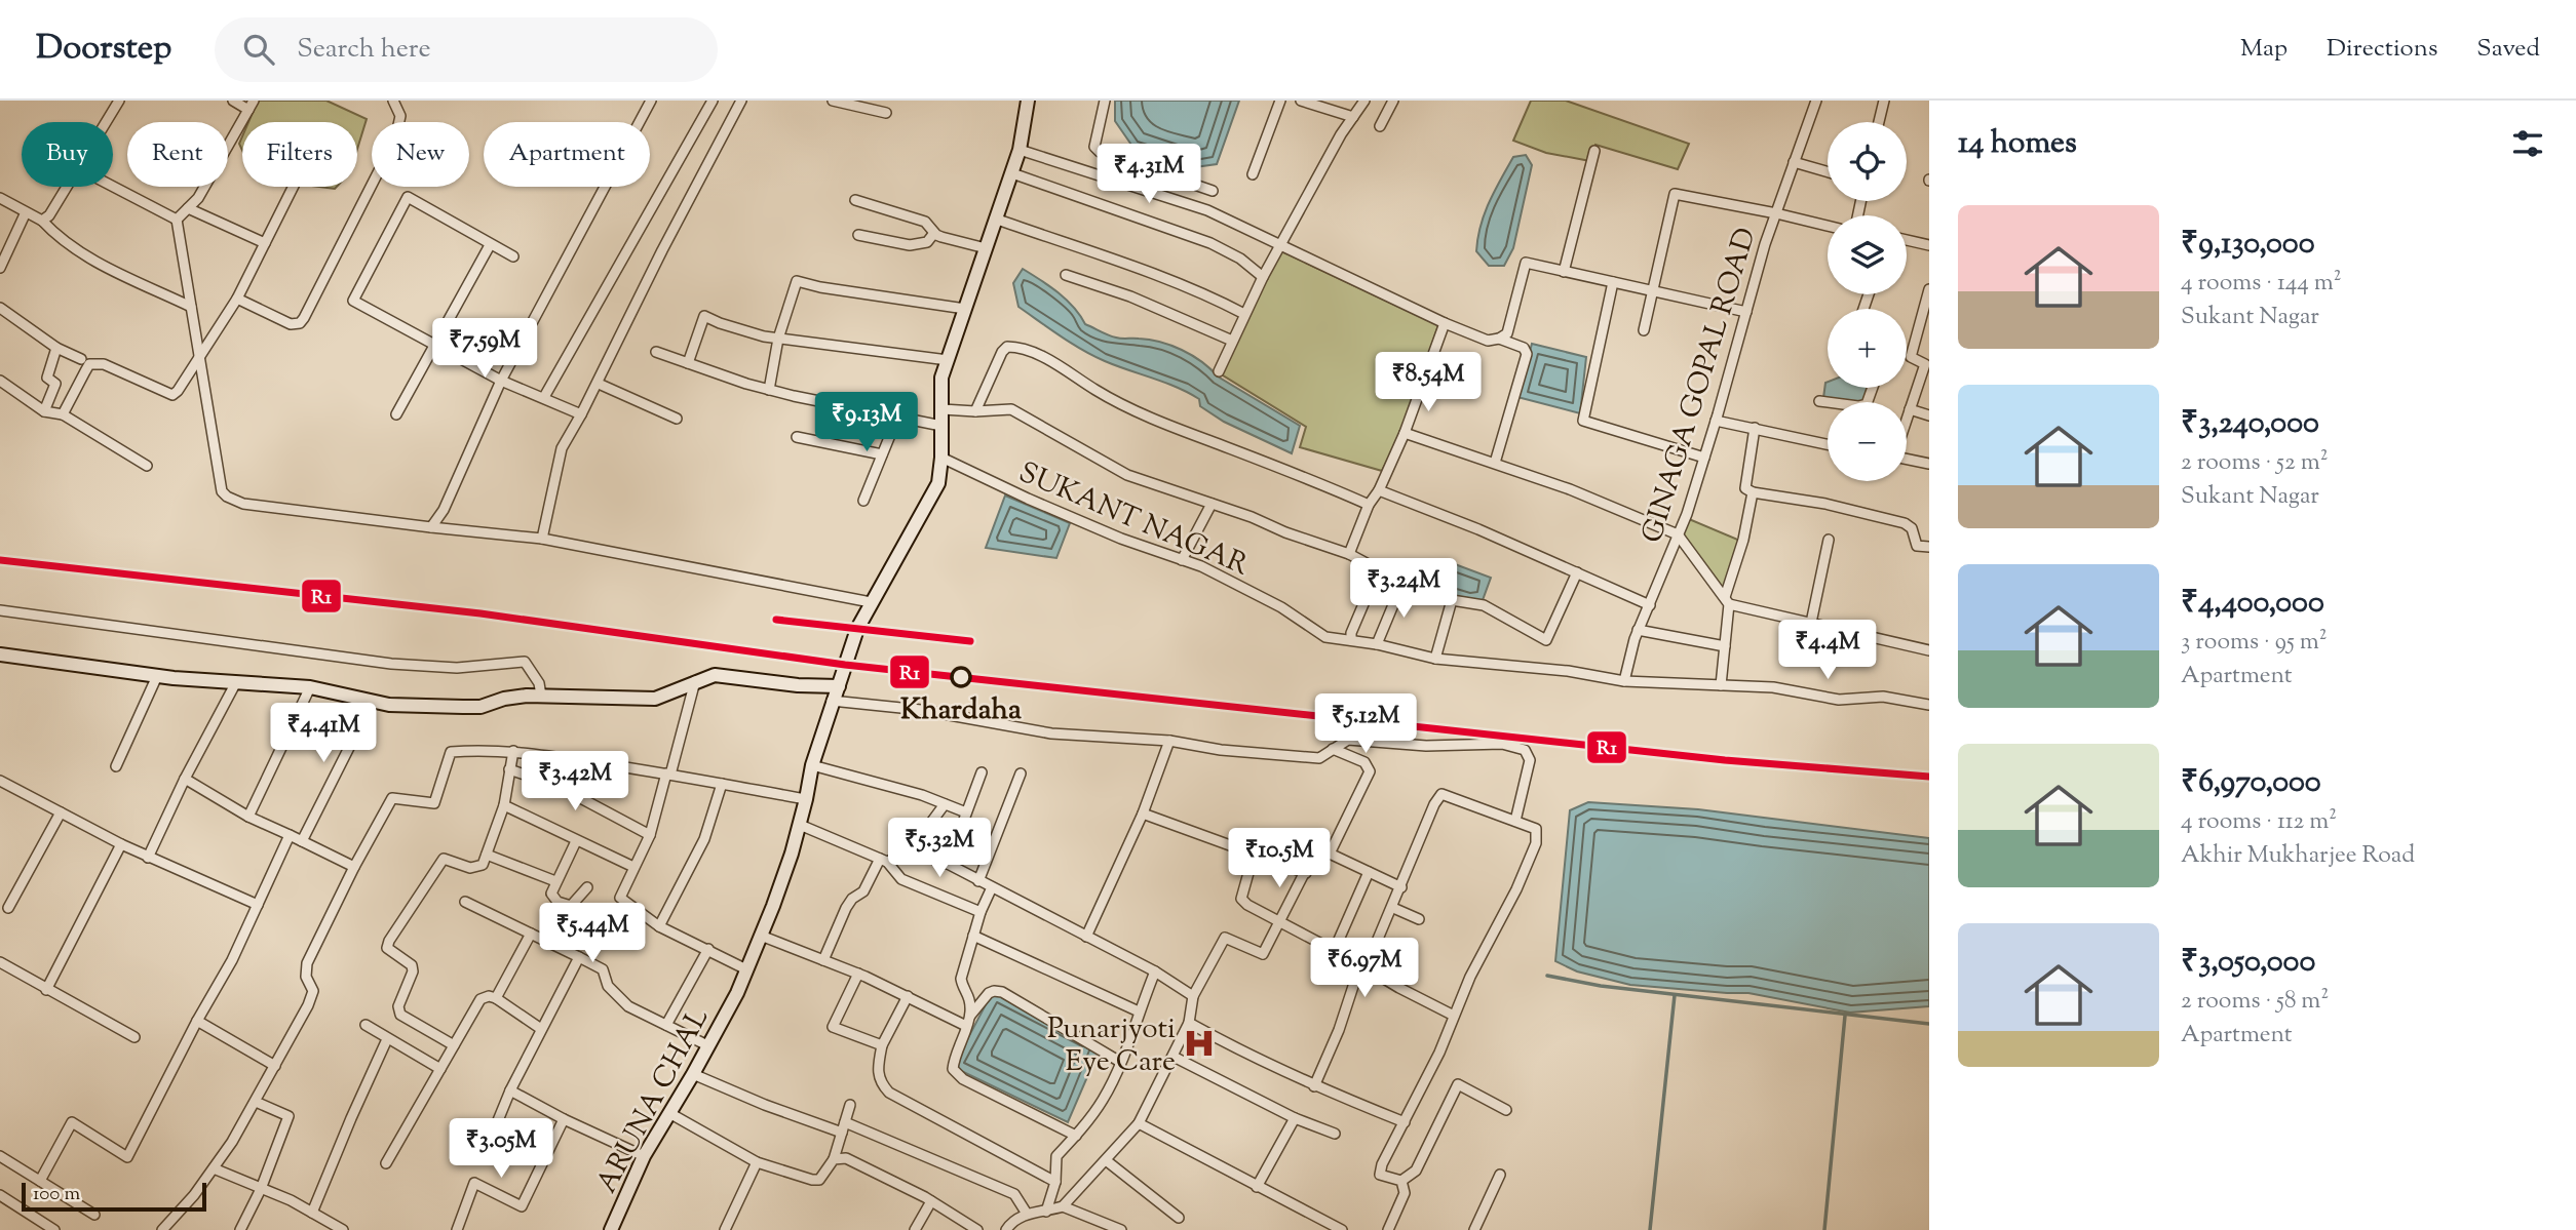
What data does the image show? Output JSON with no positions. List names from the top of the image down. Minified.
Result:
{"streets":{"street":["GINAGA GOPAL ROAD","SUKANT NAGAR","ARUNA CHAL"]},"crossings":[["GINAGA GOPAL ROAD","SUKANT NAGAR"],["SUKANT NAGAR","ARUNA CHAL"]],"places":{"other":["Khardaha"],"hospital":["Punarjyoti Eye Care"]},"lines":["transit line R1"],"scale_bar":"100 m","page":{"header":"Doorstep","search":"Search here","nav":["Map","Directions","Saved"],"heading":"14 homes","map_buttons":["+","−"],"chip":["Buy","Rent","Filters","New","Apartment"],"price":["₹4.31M","₹7.59M","₹8.54M","₹9.13M","₹3.24M","₹4.4M","₹5.12M","₹4.41M","₹3.42M","₹5.32M","₹10.5M","₹5.44M","₹6.97M","₹3.05M"],"list":[{"name":"₹9,130,000","note":"4 rooms · 144 m² · Sukant Nagar"},{"name":"₹3,240,000","note":"2 rooms · 52 m² · Sukant Nagar"},{"name":"₹4,400,000","note":"3 rooms · 95 m² · Apartment"},{"name":"₹6,970,000","note":"4 rooms · 112 m² · Akhir Mukharjee Road"},{"name":"₹3,050,000","note":"2 rooms · 58 m² · Apartment"}],"scale":"100 m"}}
